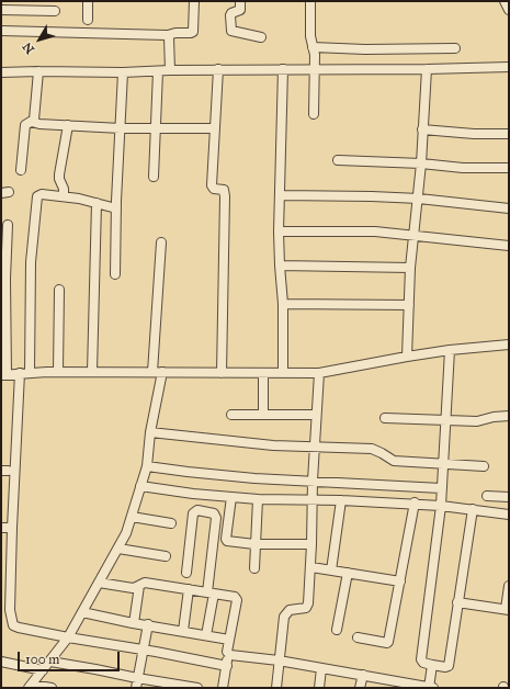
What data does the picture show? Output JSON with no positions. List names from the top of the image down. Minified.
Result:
{"scale_bar":"100 m","north":"bottom left"}
